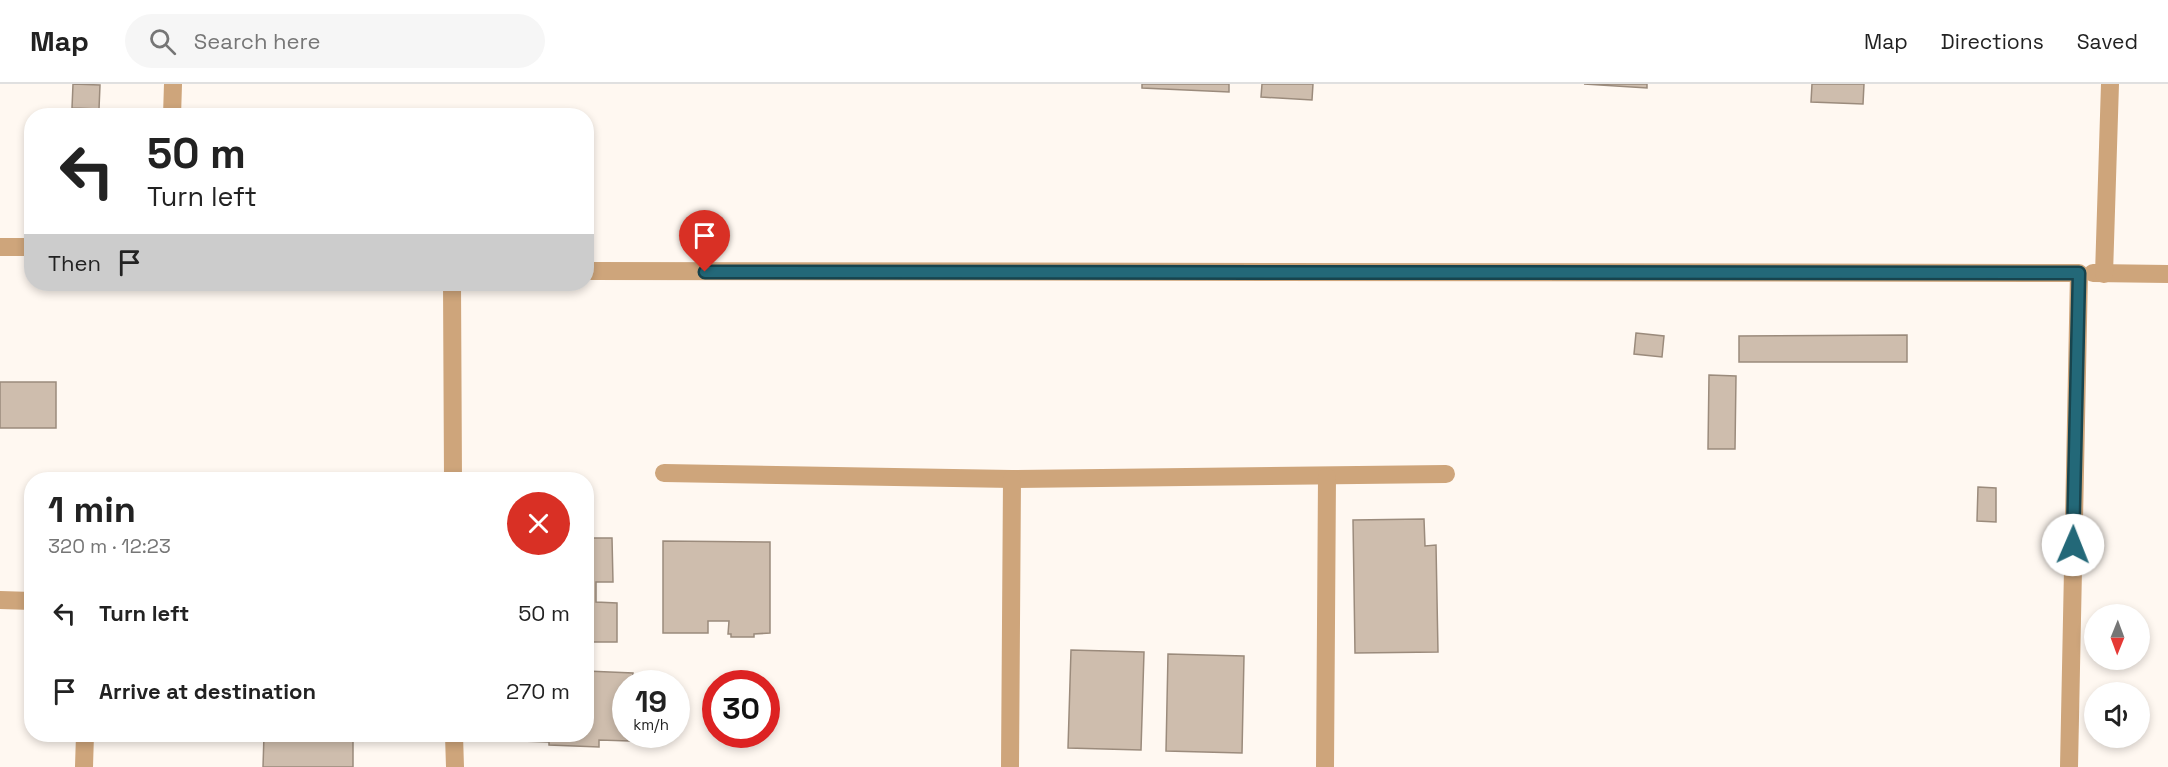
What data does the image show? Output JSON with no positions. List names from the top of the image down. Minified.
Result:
{"north":"bottom","page":{"header":"Map","search":"Search here","nav":["Map","Directions","Saved"],"turn":["50 m","Turn left"],"then":"Then","heading":["1 min","320 m · 12:23"],"list":[{"name":"Turn left","value":"50 m"},{"name":"Arrive at destination","value":"270 m"}],"speed":"19 km/h","limit":"30"}}
